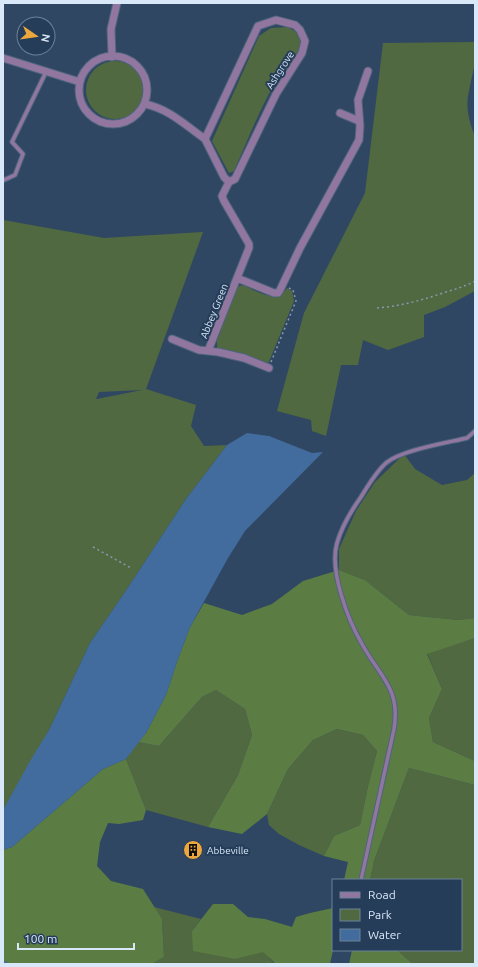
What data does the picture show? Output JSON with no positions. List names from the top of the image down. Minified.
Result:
{"streets":{"street":["Ashgrove","Abbey Green"]},"crossings":[["Ashgrove","Abbey Green"]],"places":{"building":["Abbeville"]},"legend":["Road","Park","Water"],"scale_bar":"100 m","north":"right"}
